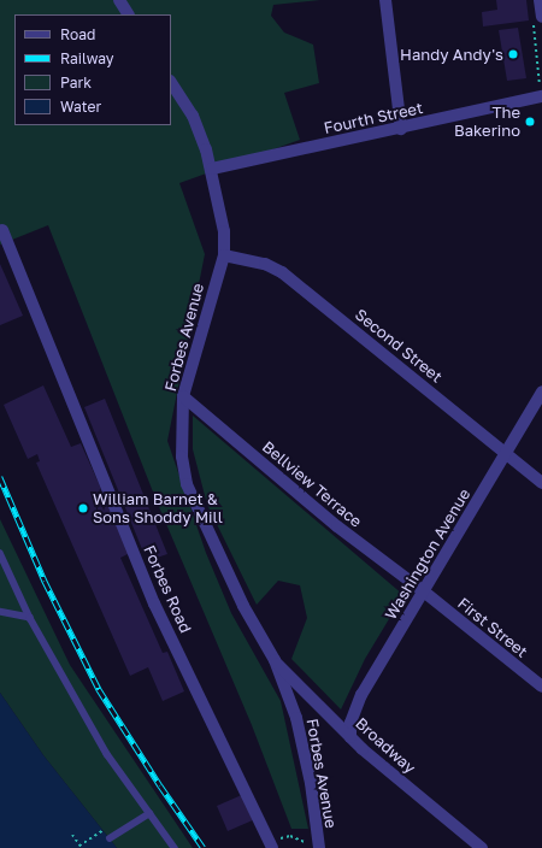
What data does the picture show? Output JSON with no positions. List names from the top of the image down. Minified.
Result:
{"streets":{"street":["Fourth Street","Forbes Avenue","Second Street","Bellview Terrace","Washington Avenue","Forbes Road","First Street","Broadway"]},"crossings":[["Fourth Street","Forbes Avenue"],["Forbes Avenue","Second Street"],["Forbes Avenue","Bellview Terrace"],["Forbes Avenue","Broadway"],["Second Street","Washington Avenue"],["Bellview Terrace","Washington Avenue"],["Bellview Terrace","First Street"],["Washington Avenue","First Street"],["Washington Avenue","Broadway"]],"places":["Handy Andy's","The Bakerino","William Barnet & Sons Shoddy Mill"],"legend":["Road","Railway","Park","Water"]}
